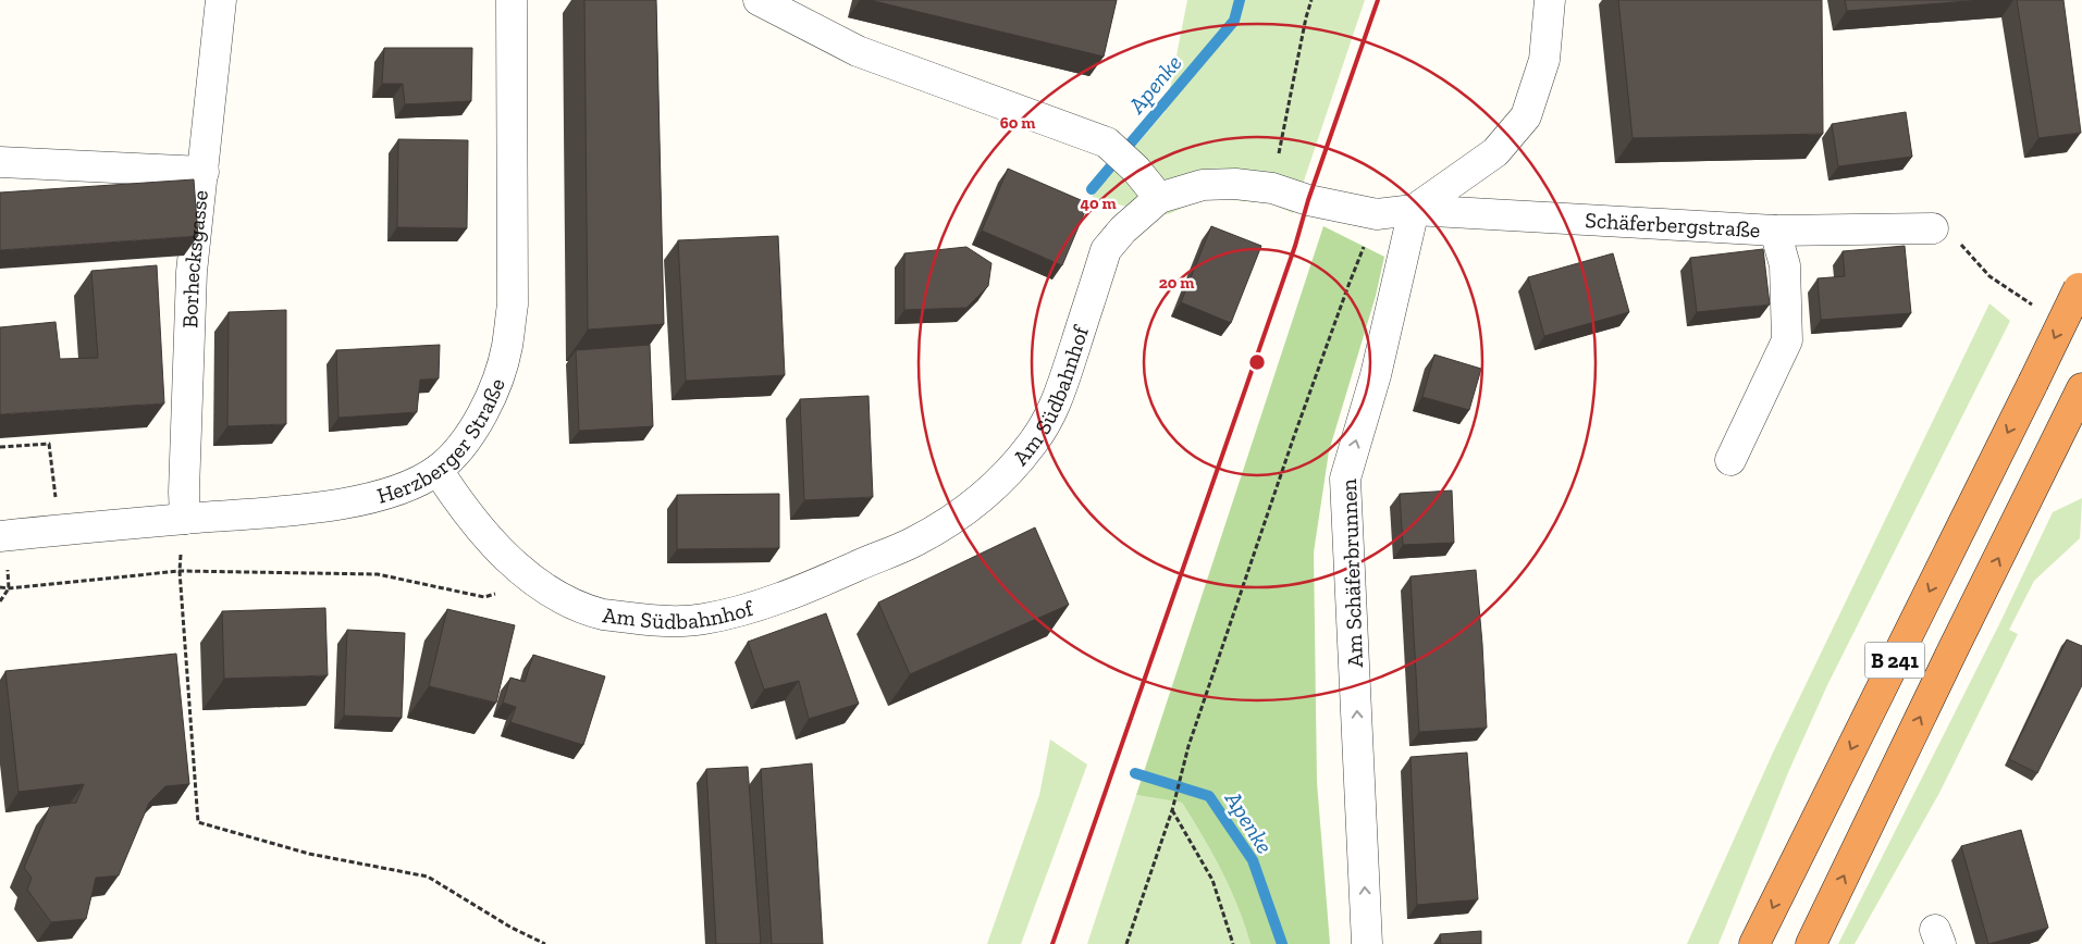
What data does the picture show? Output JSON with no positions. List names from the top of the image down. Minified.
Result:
{"streets":{"highway":["B 241"],"street":["Schäferbergstraße","Borhecksgasse","Am Südbahnhof","Herzberger Straße","Am Schäferbrunnen"]},"crossings":[["Schäferbergstraße","Am Südbahnhof"],["Schäferbergstraße","Am Schäferbrunnen"],["Borhecksgasse","Herzberger Straße"],["Am Südbahnhof","Herzberger Straße"],["Am Südbahnhof","Am Schäferbrunnen"]],"one_way":["Am Schäferbrunnen"],"water":["Apenke"],"rings":["60 m","40 m","20 m"]}
